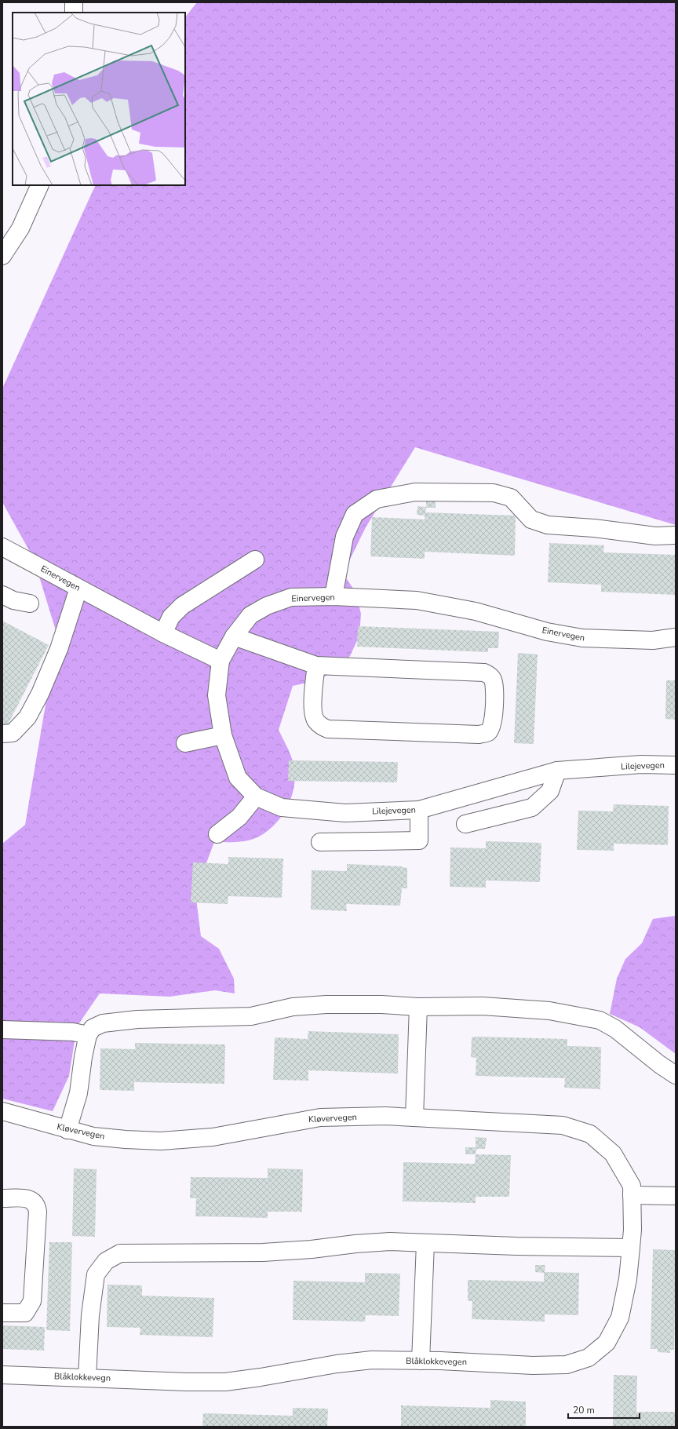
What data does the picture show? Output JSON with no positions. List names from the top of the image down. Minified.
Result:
{"streets":{"street":["Einervegen","Lilejevegen","Kløvervegen","Blåklokkevegen","Blåklokkevegn"]},"crossings":[["Einervegen","Lilejevegen"],["Kløvervegen","Blåklokkevegen"],["Blåklokkevegen","Blåklokkevegn"]],"scale_bar":"20 m"}
